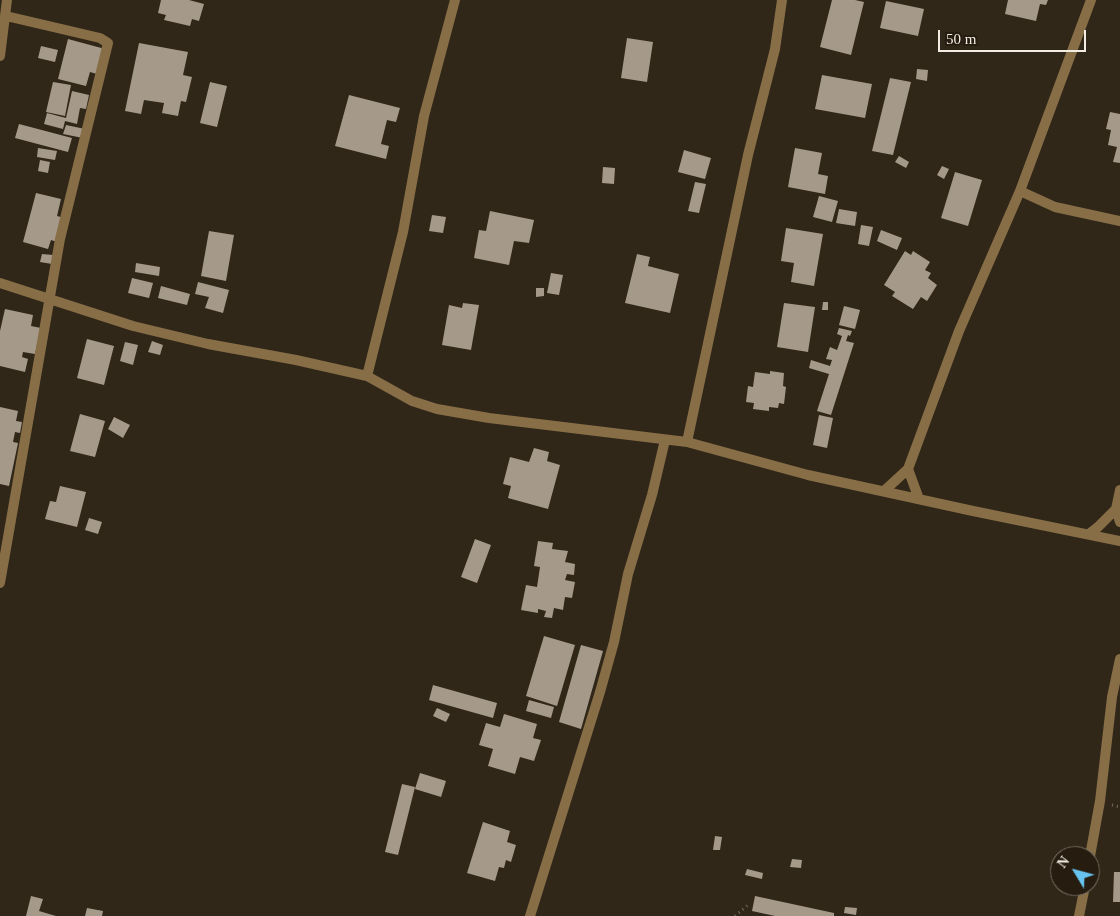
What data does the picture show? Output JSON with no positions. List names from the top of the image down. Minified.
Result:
{"scale_bar":"50 m","north":"top left"}
